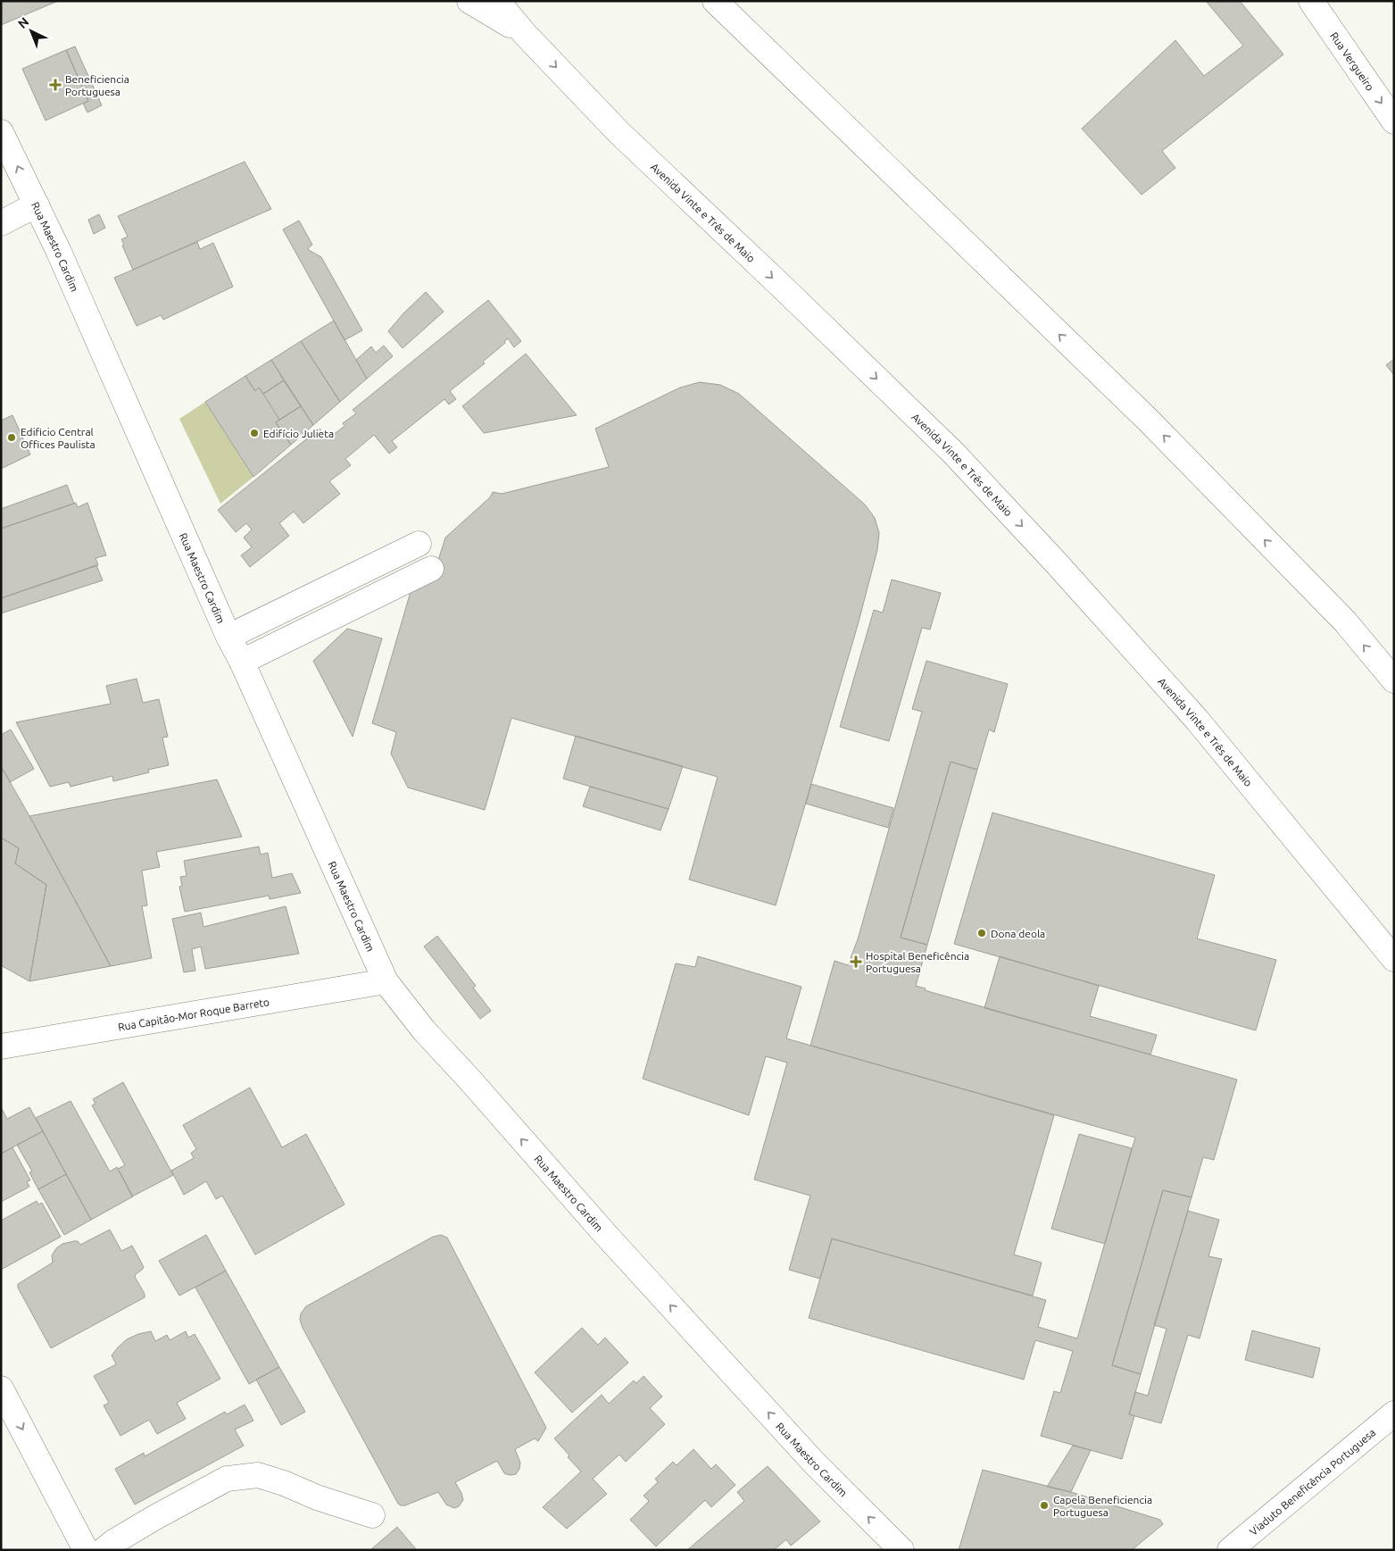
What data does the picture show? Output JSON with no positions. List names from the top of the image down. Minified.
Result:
{"streets":{"main road":["Rua Vergueiro","Avenida Vinte e Três de Maio","Rua Maestro Cardim","Rua Capitão-Mor Roque Barreto","Viaduto Beneficência Portuguesa"]},"crossings":[["Rua Maestro Cardim","Rua Capitão-Mor Roque Barreto"]],"one_way":["Rua Vergueiro","Rua Maestro Cardim"],"places":{"health":["Beneficiencia Portuguesa","Hospital Beneficência Portuguesa"],"other":["Edifício Julieta","Edificio Central Offices Paulista","Dona deola","Capela Beneficiencia Portuguesa"]},"north":"top left"}
